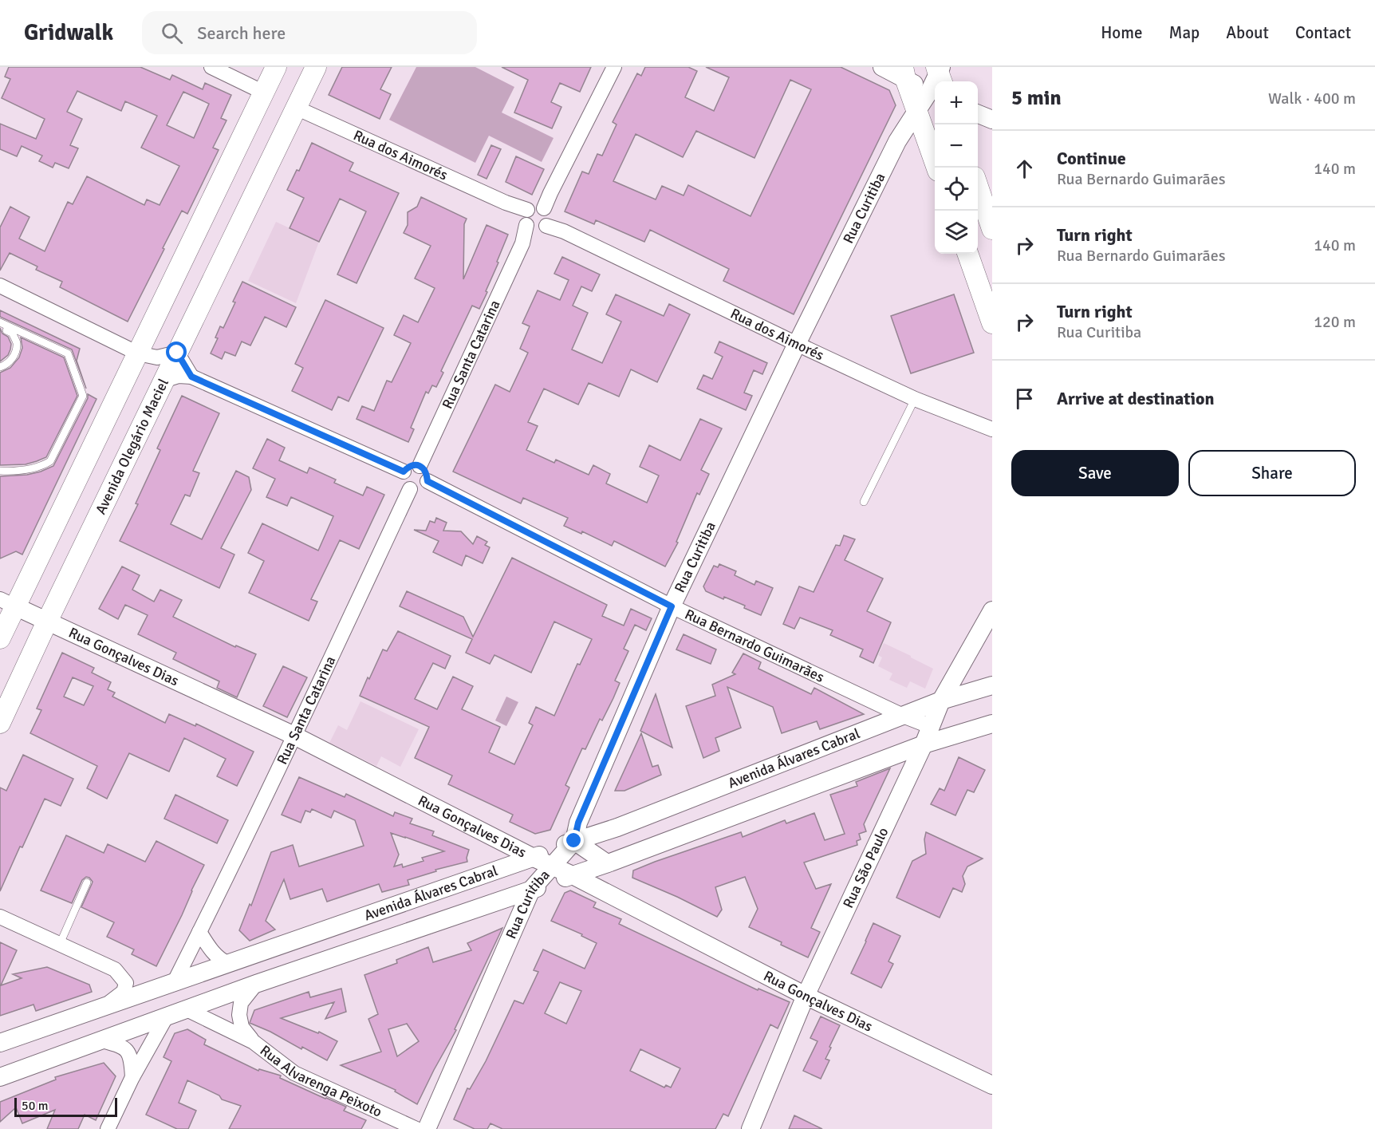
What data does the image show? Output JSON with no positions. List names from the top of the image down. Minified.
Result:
{"streets":{"main road":["Avenida Olegário Maciel"],"street":["Rua dos Aimorés","Rua Curitiba","Rua Santa Catarina","Rua Bernardo Guimarães","Rua Gonçalves Dias","Avenida Álvares Cabral","Rua São Paulo","Rua Alvarenga Peixoto"]},"crossings":[["Rua dos Aimorés","Rua Curitiba"],["Rua dos Aimorés","Rua Santa Catarina"],["Rua dos Aimorés","Avenida Olegário Maciel"],["Rua Curitiba","Rua Bernardo Guimarães"],["Rua Curitiba","Rua Gonçalves Dias"],["Rua Curitiba","Avenida Álvares Cabral"],["Rua Santa Catarina","Rua Bernardo Guimarães"],["Rua Santa Catarina","Rua Gonçalves Dias"],["Rua Santa Catarina","Avenida Álvares Cabral"],["Avenida Olegário Maciel","Rua Gonçalves Dias"],["Rua Bernardo Guimarães","Avenida Álvares Cabral"],["Rua Bernardo Guimarães","Rua São Paulo"],["Rua Gonçalves Dias","Avenida Álvares Cabral"],["Rua Gonçalves Dias","Rua São Paulo"],["Avenida Álvares Cabral","Rua São Paulo"],["Avenida Álvares Cabral","Rua Alvarenga Peixoto"]],"scale_bar":"50 m","page":{"header":"Gridwalk","search":"Search here","nav":["Home","Map","About","Contact"],"heading":["5 min","Walk · 400 m"],"map_buttons":["+","−"],"list":[["Continue","Rua Bernardo Guimarães","140 m"],["Turn right","Rua Bernardo Guimarães","140 m"],["Turn right","Rua Curitiba","120 m"],"Arrive at destination"],"buttons":["Save","Share"],"scale":"50 m"}}
